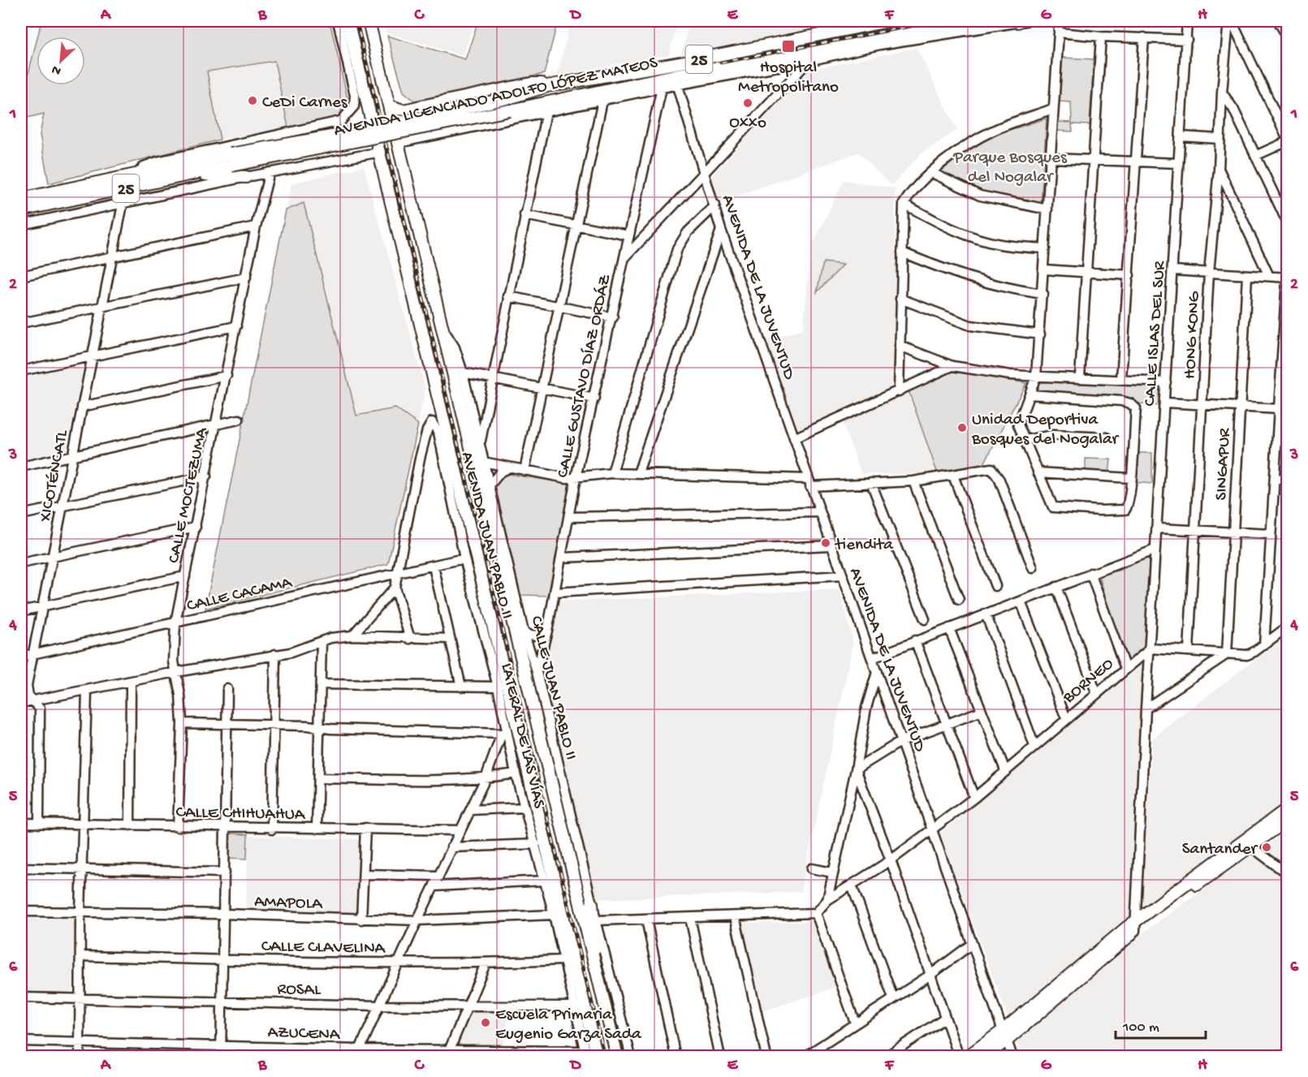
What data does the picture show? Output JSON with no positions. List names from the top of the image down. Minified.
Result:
{"streets":{"main road":["25","AVENIDA LICENCIADO ADOLFO LÓPEZ MATEOS","AVENIDA JUAN PABLO II"],"street":["AVENIDA DE LA JUVENTUD","CALLE ISLAS DEL SUR","HONG KONG","CALLE GUSTAVO DÍAZ ORDÁZ","SINGAPUR","XICOTÉNCATL","CALLE MOCTEZUMA","CALLE CACAMA","BORNEO","CALLE JUAN PABLO II","LATERAL DE LAS VÍAS","CALLE CHIHUAHUA","AMAPOLA","CALLE CLAVELINA","ROSAL","AZUCENA"]},"crossings":[["AVENIDA LICENCIADO ADOLFO LÓPEZ MATEOS","AVENIDA DE LA JUVENTUD"],["AVENIDA LICENCIADO ADOLFO LÓPEZ MATEOS","XICOTÉNCATL"],["AVENIDA DE LA JUVENTUD","BORNEO"],["CALLE ISLAS DEL SUR","BORNEO"],["CALLE GUSTAVO DÍAZ ORDÁZ","CALLE JUAN PABLO II"],["XICOTÉNCATL","CALLE CACAMA"],["XICOTÉNCATL","CALLE CHIHUAHUA"],["CALLE MOCTEZUMA","CALLE CACAMA"],["CALLE MOCTEZUMA","CALLE CHIHUAHUA"],["AVENIDA JUAN PABLO II","CALLE JUAN PABLO II"],["AVENIDA JUAN PABLO II","LATERAL DE LAS VÍAS"],["AVENIDA JUAN PABLO II","ROSAL"],["CALLE CACAMA","LATERAL DE LAS VÍAS"],["LATERAL DE LAS VÍAS","AMAPOLA"],["LATERAL DE LAS VÍAS","CALLE CLAVELINA"],["LATERAL DE LAS VÍAS","ROSAL"],["LATERAL DE LAS VÍAS","AZUCENA"]],"parks":["Parque Bosques del Nogalar"],"places":{"transit":["Hospital Metropolitano"],"other":["CeDi Carnes","Oxxo","Unidad Deportiva Bosques del Nogalar","tiendita","Santander","Escuela Primaria Eugenio Garza Sada"]},"scale_bar":"100 m","north":"bottom left","grid":{"columns":["A","B","C","D","E","F","G","H"],"rows":["1","2","3","4","5","6"]}}
